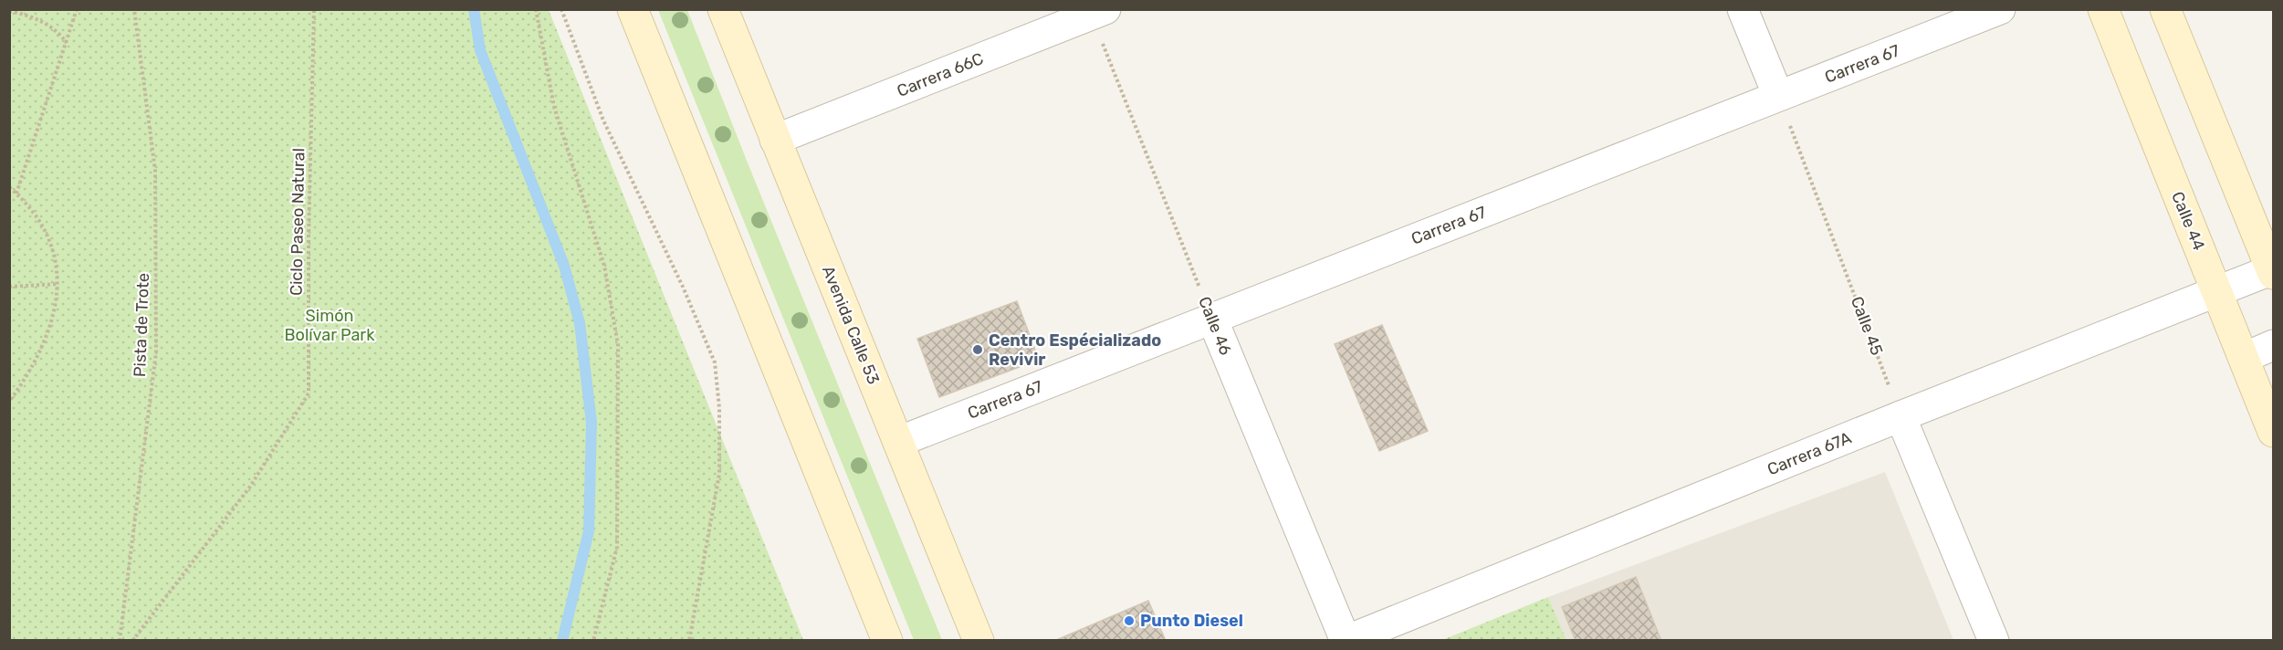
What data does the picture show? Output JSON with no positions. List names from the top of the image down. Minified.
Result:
{"streets":{"main road":["Calle 44","Avenida Calle 53"],"street":["Carrera 67","Carrera 66C","Calle 46","Carrera 67A"],"path":["Ciclo Paseo Natural","Pista de Trote","Calle 45"]},"crossings":[["Carrera 67","Avenida Calle 53"],["Carrera 67","Calle 46"],["Carrera 67","Calle 45"],["Carrera 66C","Avenida Calle 53"],["Carrera 66C","Calle 46"],["Calle 44","Carrera 67A"],["Calle 46","Carrera 67A"],["Calle 45","Carrera 67A"]],"parks":["Simón Bolívar Park"],"places":["Centro Espécializado Revivir","Punto Diesel"]}
